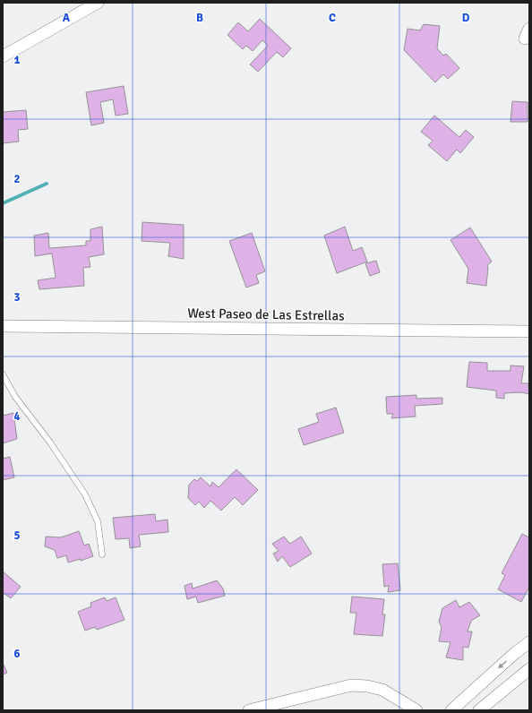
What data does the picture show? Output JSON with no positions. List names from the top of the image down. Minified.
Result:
{"streets":{"street":["West Paseo de Las Estrellas"]},"grid":{"columns":["A","B","C","D"],"rows":["1","2","3","4","5","6"]}}
